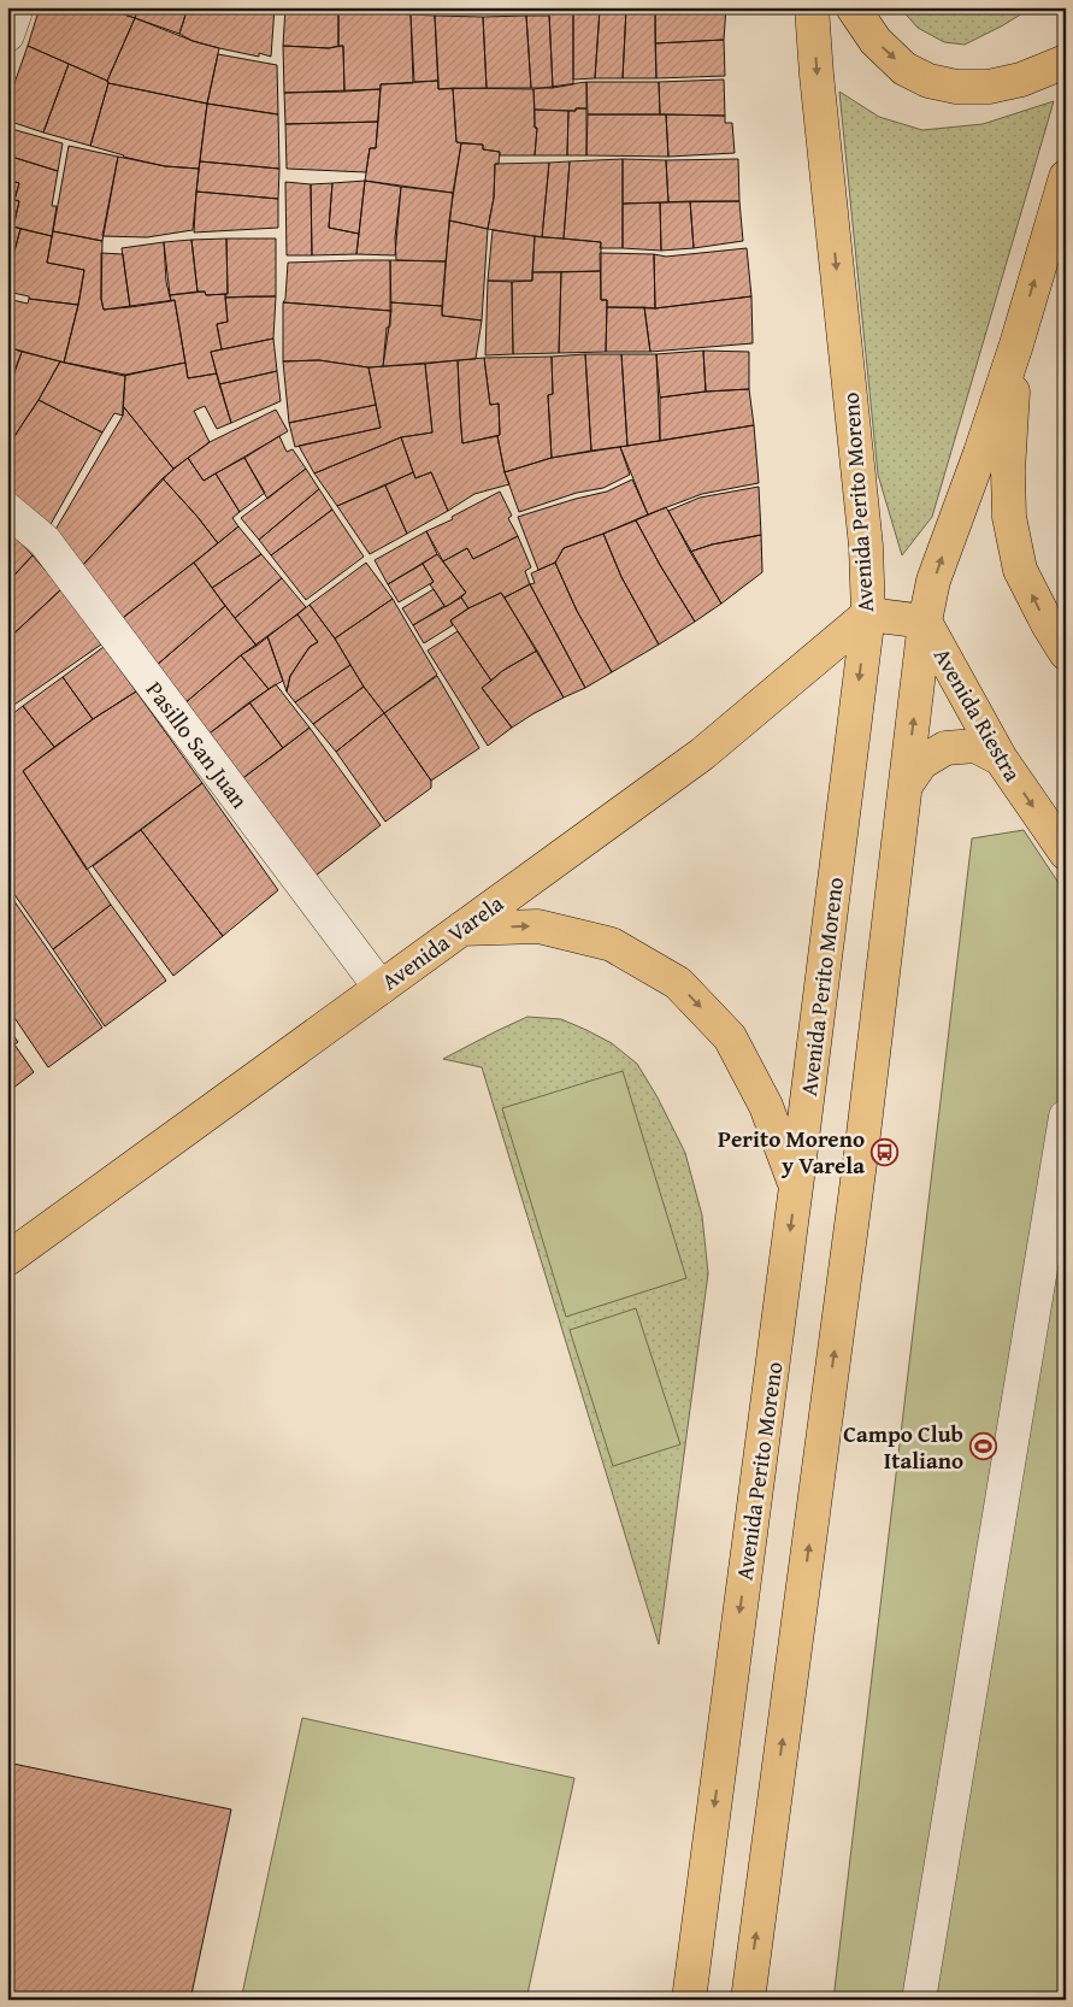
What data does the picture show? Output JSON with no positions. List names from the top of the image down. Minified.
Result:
{"streets":{"main road":["Avenida Perito Moreno","Avenida Riestra","Avenida Varela"],"lane":["Pasillo San Juan"]},"crossings":[["Avenida Perito Moreno","Avenida Riestra"],["Avenida Perito Moreno","Avenida Varela"],["Avenida Riestra","Avenida Varela"],["Pasillo San Juan","Avenida Varela"]],"places":{"bus stop":["Perito Moreno y Varela"],"sports":["Campo Club Italiano"]}}
